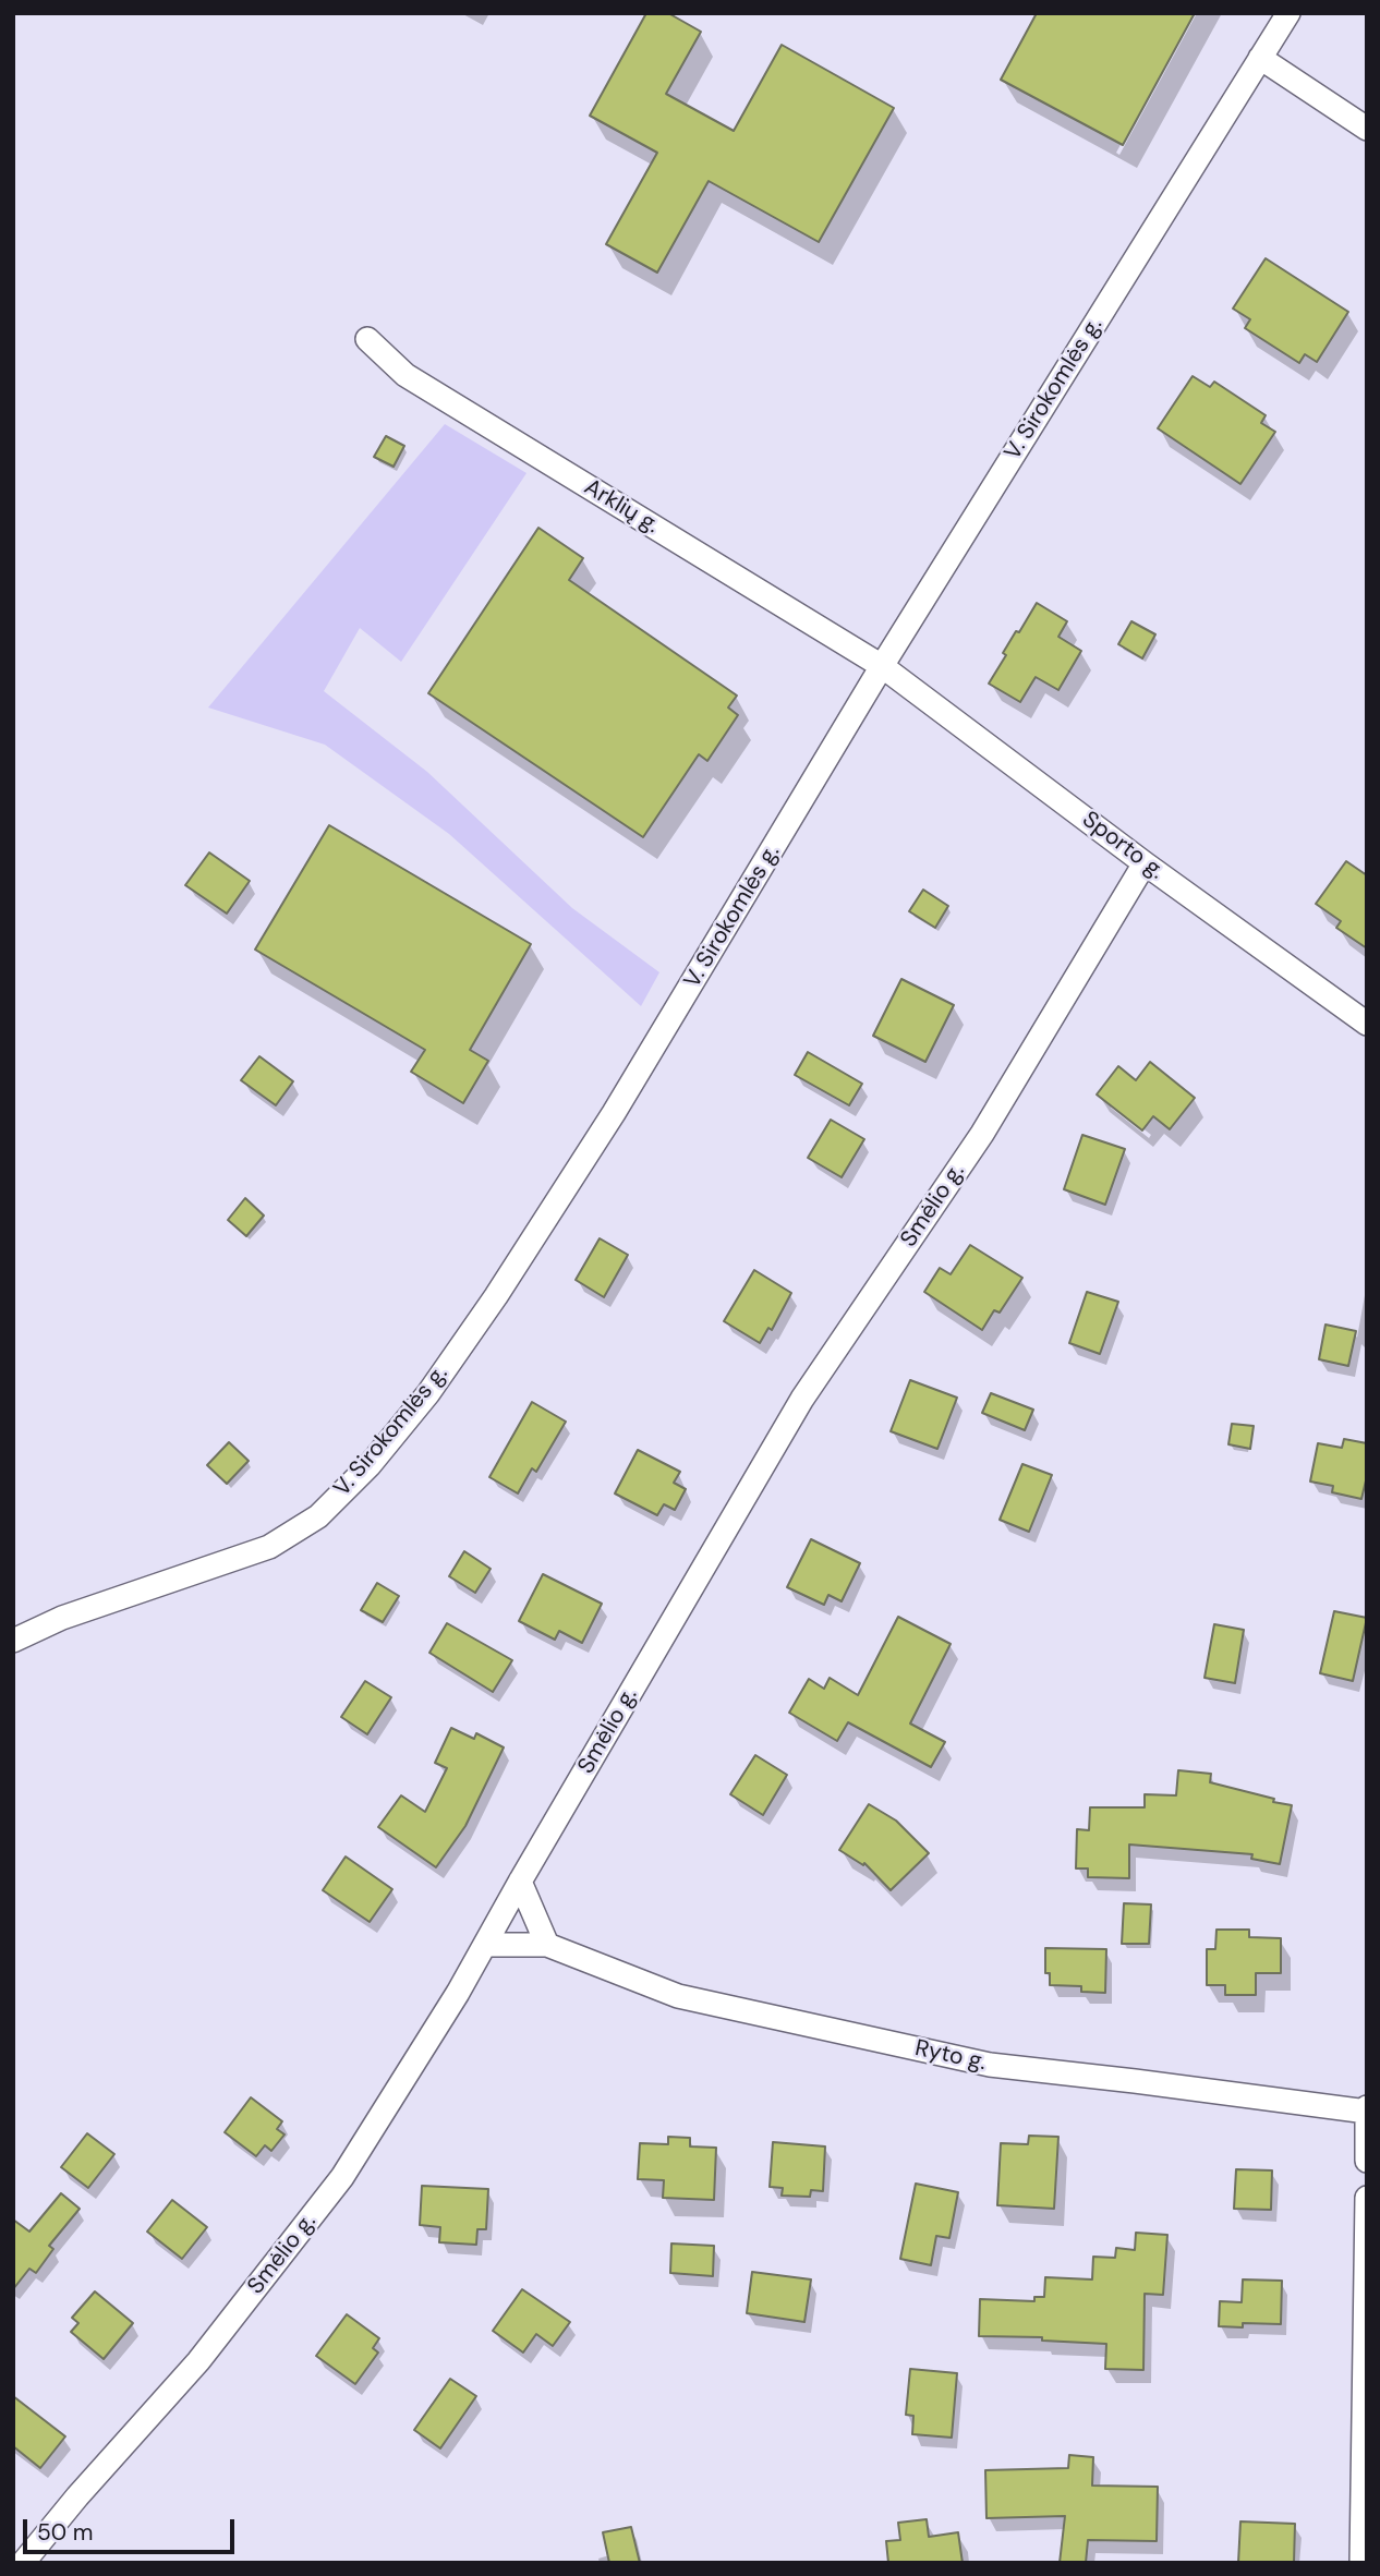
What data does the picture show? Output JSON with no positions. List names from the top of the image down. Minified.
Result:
{"streets":{"street":["V. Sirokomlės g.","Arklių g.","Sporto g.","Smėlio g.","Ryto g."]},"crossings":[["V. Sirokomlės g.","Arklių g."],["V. Sirokomlės g.","Sporto g."],["Arklių g.","Sporto g."],["Sporto g.","Smėlio g."],["Smėlio g.","Ryto g."]],"scale_bar":"50 m"}
